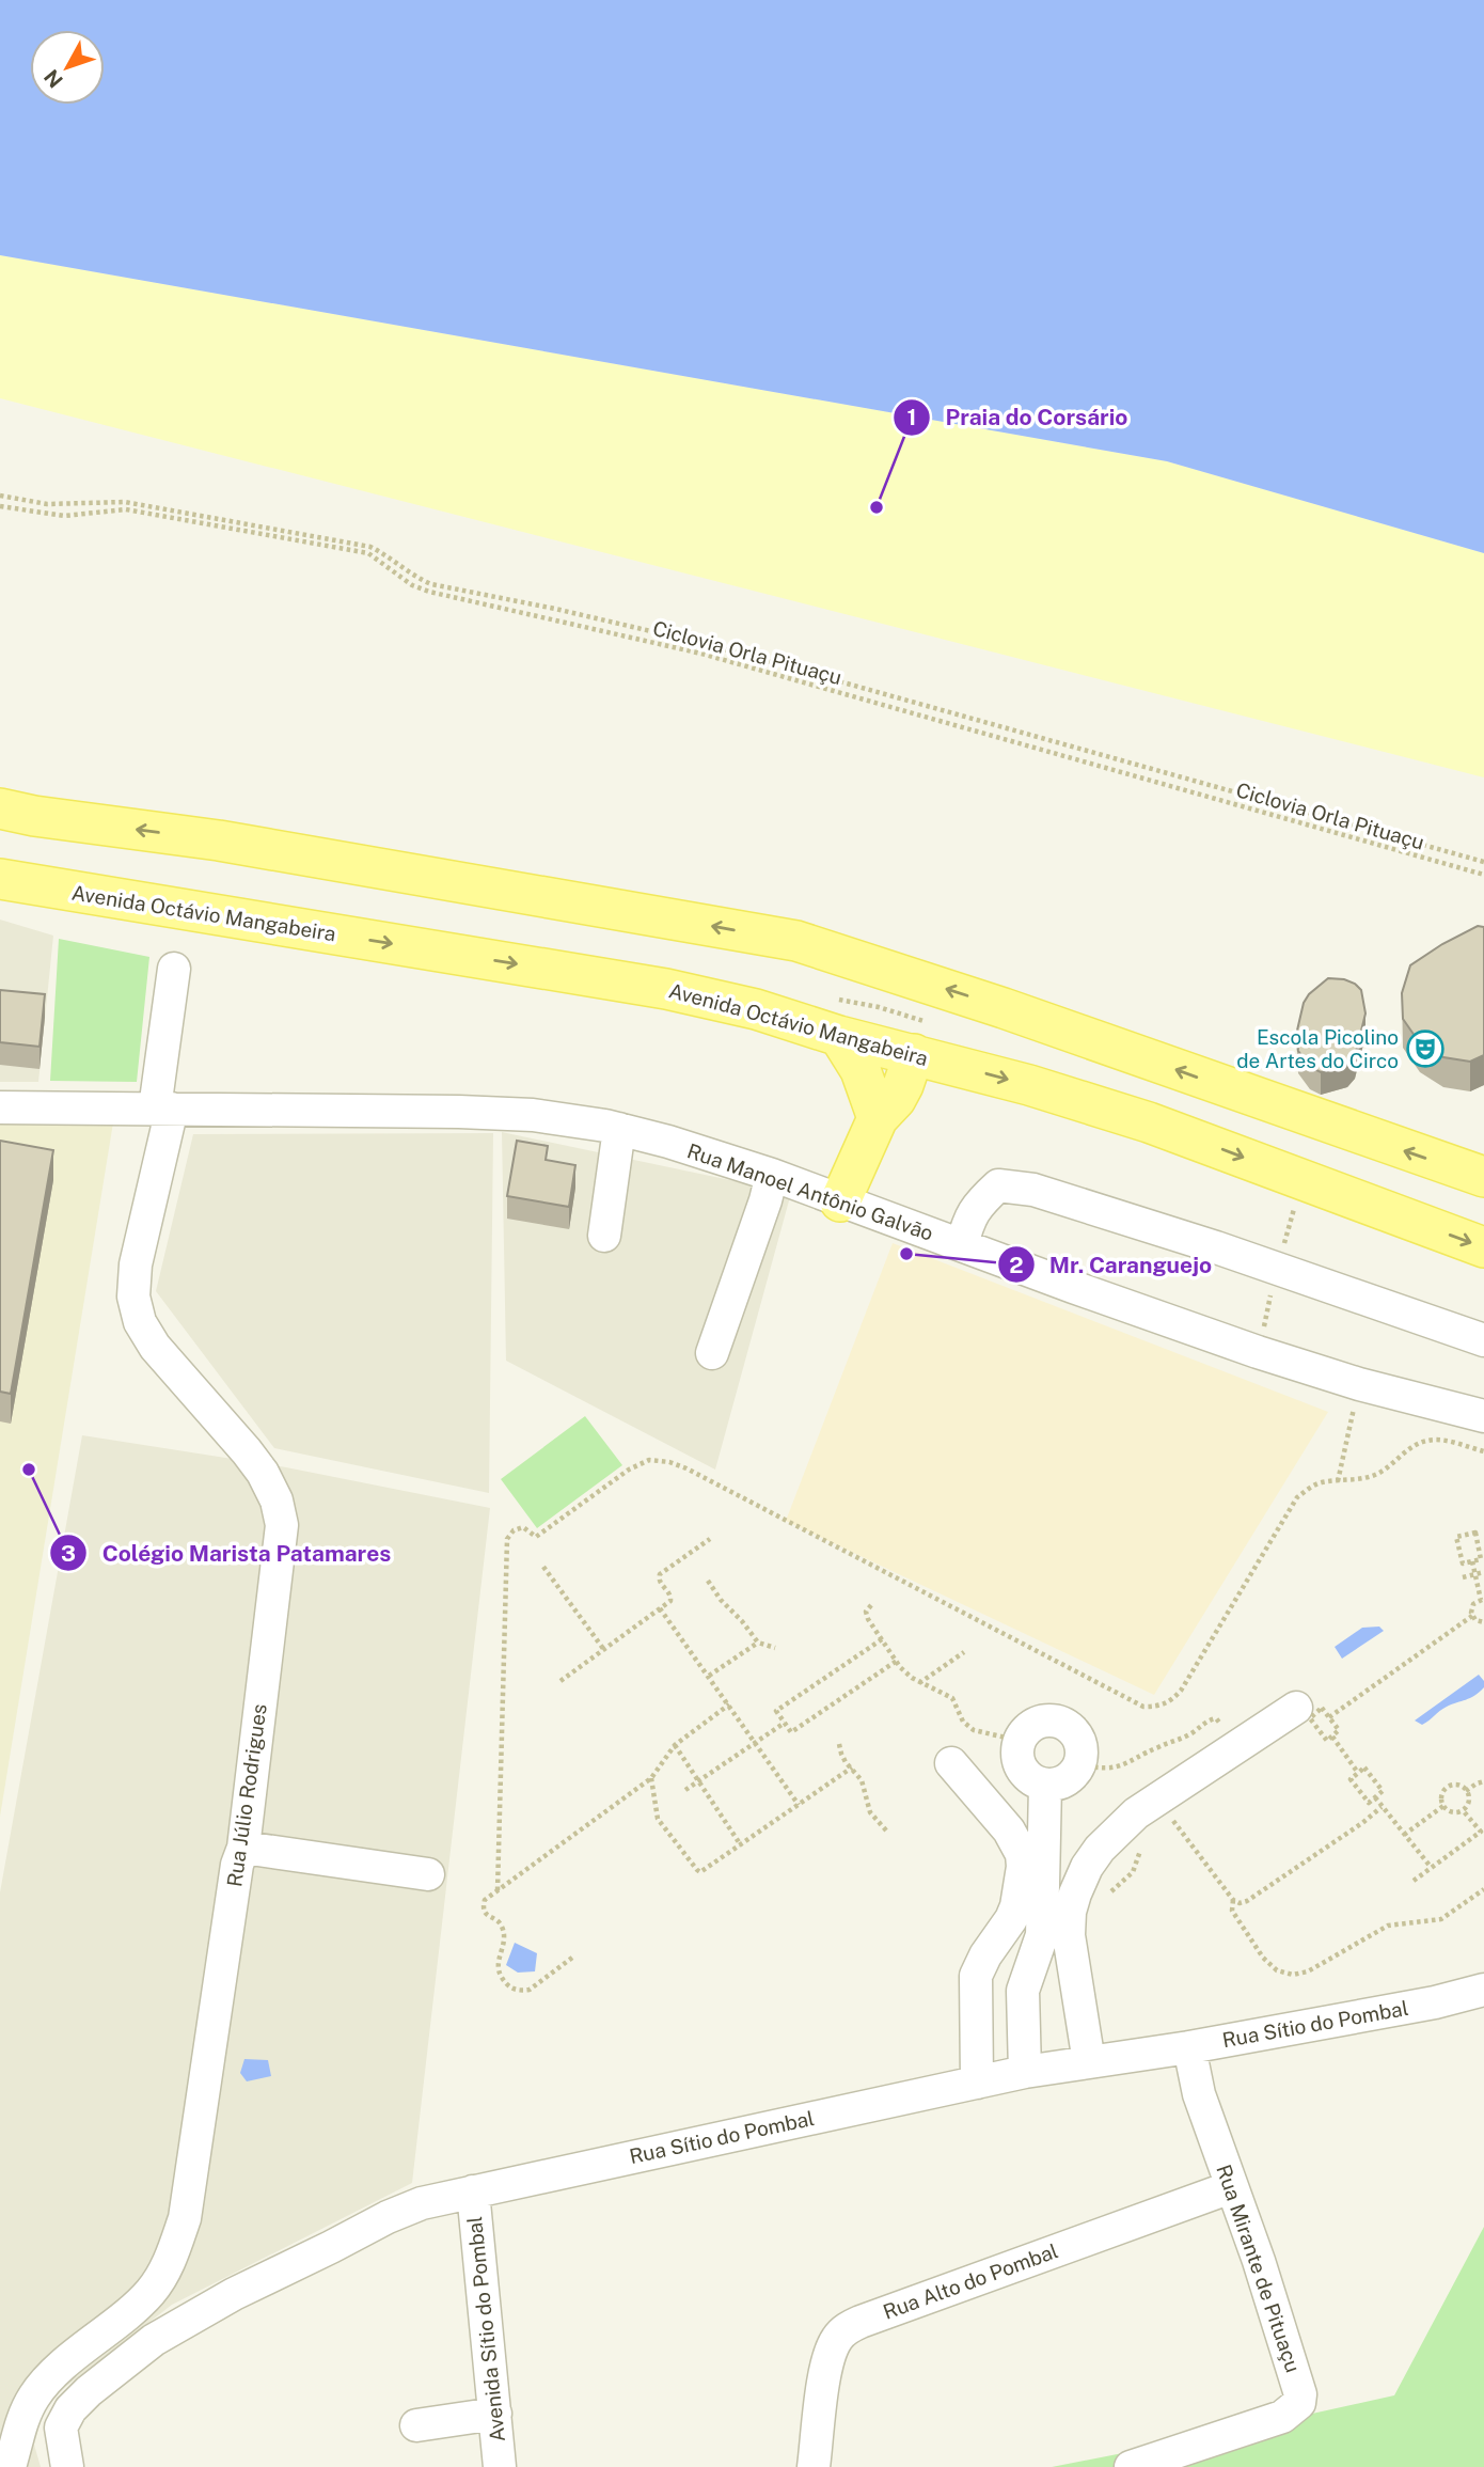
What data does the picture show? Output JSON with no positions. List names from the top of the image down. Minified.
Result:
{"streets":{"main road":["Avenida Octávio Mangabeira"],"street":["Rua Manoel Antônio Galvão","Rua Júlio Rodrigues","Rua Sítio do Pombal","Rua Mirante de Pituaçu","Rua Alto do Pombal","Avenida Sítio do Pombal"],"path":["Ciclovia Orla Pituaçu"]},"crossings":[["Rua Manoel Antônio Galvão","Rua Júlio Rodrigues"],["Rua Sítio do Pombal","Rua Mirante de Pituaçu"],["Rua Sítio do Pombal","Avenida Sítio do Pombal"],["Rua Mirante de Pituaçu","Rua Alto do Pombal"]],"places":{"other":["Praia do Corsário","Mr. Caranguejo","Colégio Marista Patamares"],"theatre":["Escola Picolino de Artes do Circo"]},"north":"bottom left"}
